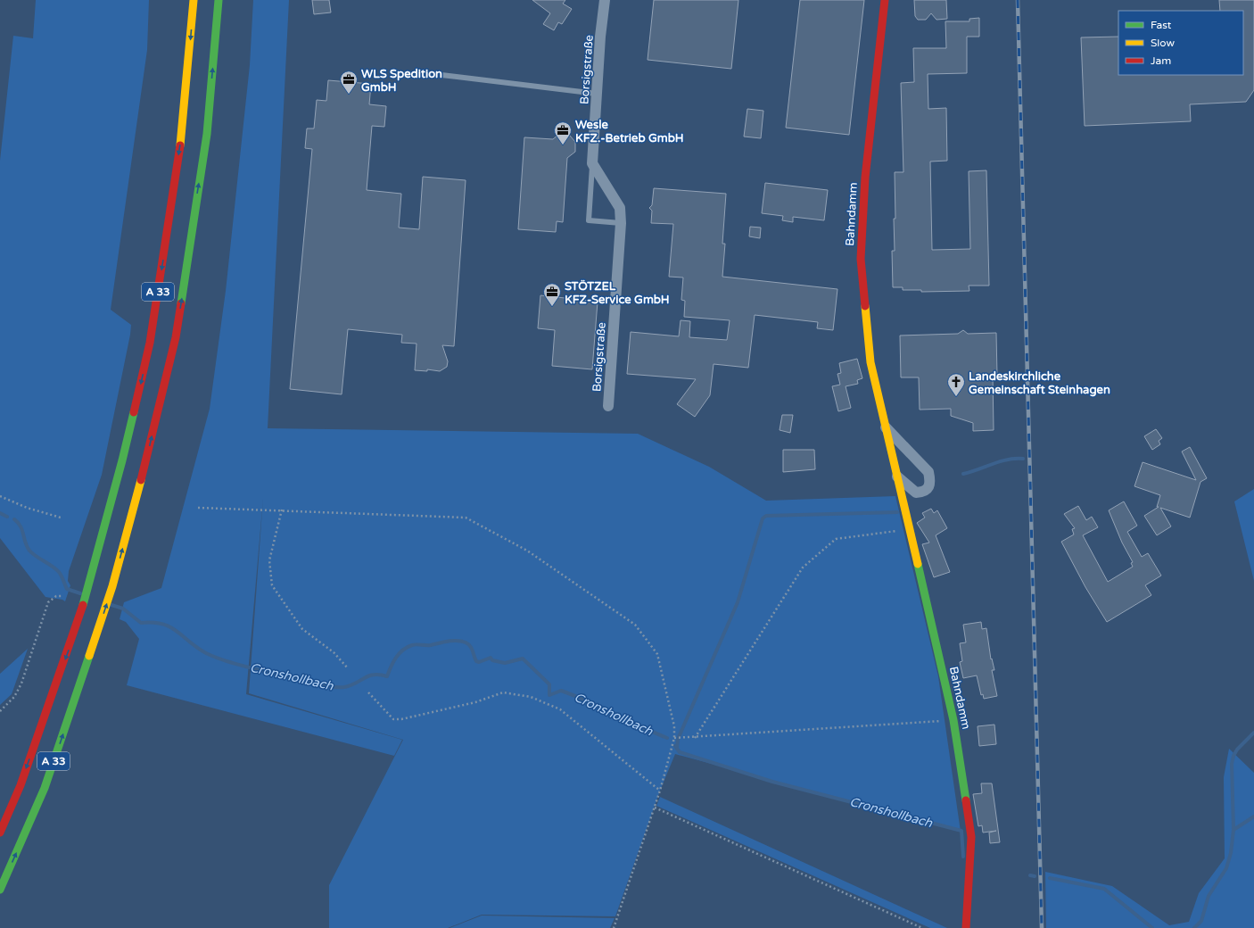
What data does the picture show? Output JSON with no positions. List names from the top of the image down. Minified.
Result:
{"streets":{"main road":["Bahndamm","A 33"],"street":["Borsigstraße"]},"water":["Cronshollbach"],"places":{"office":["WLS Spedition GmbH","Wesle KFZ.-Betrieb GmbH","STÖTZEL KFZ-Service GmbH"],"church":["Landeskirchliche Gemeinschaft Steinhagen"]},"legend":["Fast","Slow","Jam"]}
